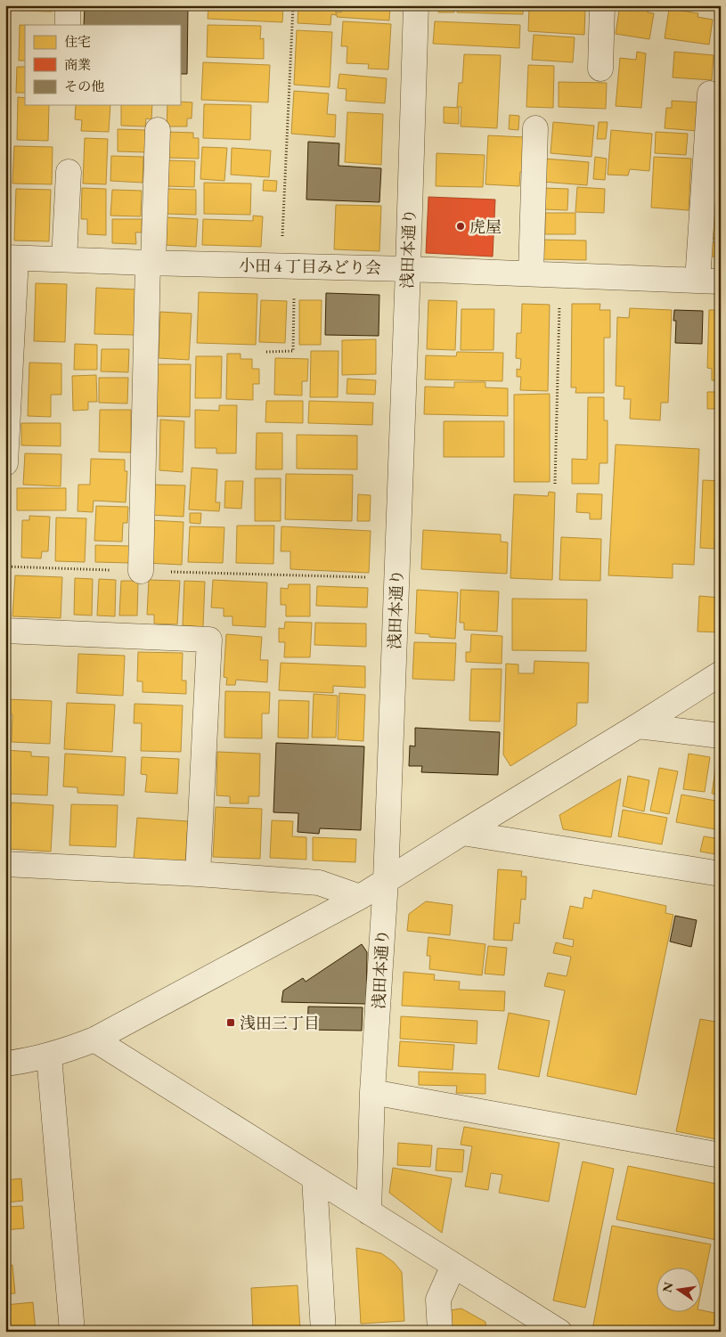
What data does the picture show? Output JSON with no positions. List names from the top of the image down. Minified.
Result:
{"streets":{"street":["浅田本通り","小田 4 丁目みどり会"]},"crossings":[["浅田本通り","小田 4 丁目みどり会"]],"places":{"other":["虎屋"],"transit":["浅田三丁目"]},"legend":["住宅","商業","その他"],"north":"left"}
